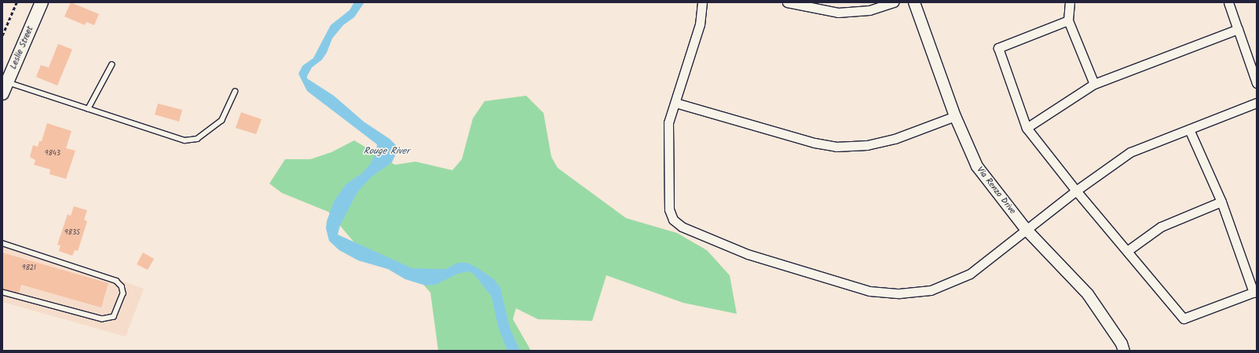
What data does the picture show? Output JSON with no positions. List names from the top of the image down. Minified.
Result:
{"streets":{"main road":["Leslie Street"],"street":["Via Renzo Drive"]},"water":["Rouge River"],"house_numbers":["9843","9835","9821"]}
